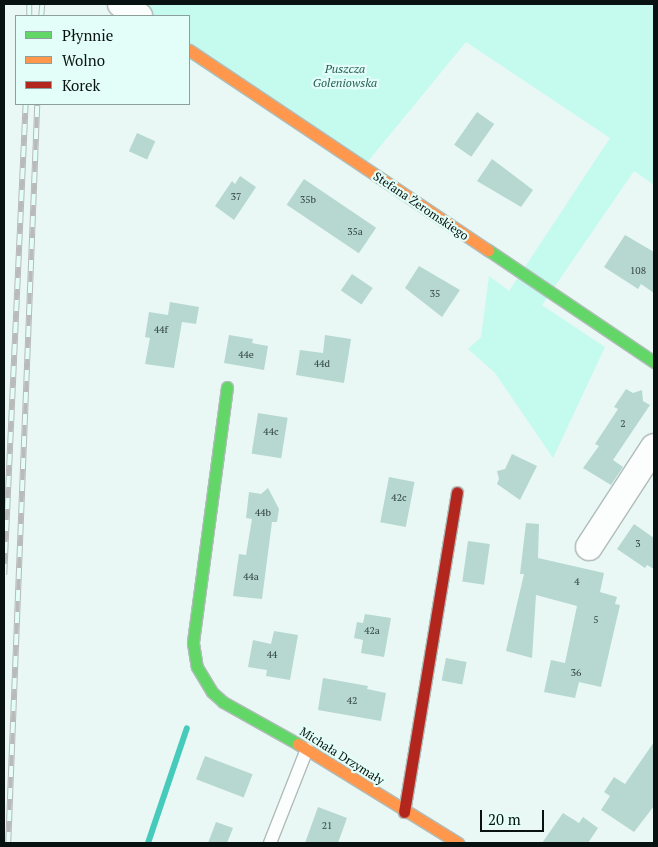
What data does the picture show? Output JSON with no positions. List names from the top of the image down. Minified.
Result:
{"streets":{"street":["Stefana Żeromskiego","Michała Drzymały"]},"parks":["Puszcza Goleniowska"],"house_numbers":["37","35b","35a","108","35","44f","44e","44d","2","44c","42c","44b","3","44a","4","5","42a","44","36","42","21"],"legend":["Płynnie","Wolno","Korek"],"scale_bar":"20 m"}
